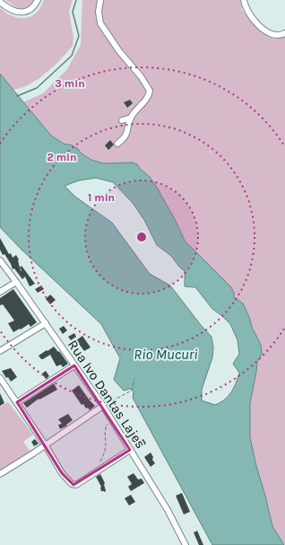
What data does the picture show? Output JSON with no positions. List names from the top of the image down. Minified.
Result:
{"streets":{"street":["Rua Ivo Dantas Lajes"]},"water":["Rio Mucuri"],"rings":["3 min","2 min","1 min"]}
